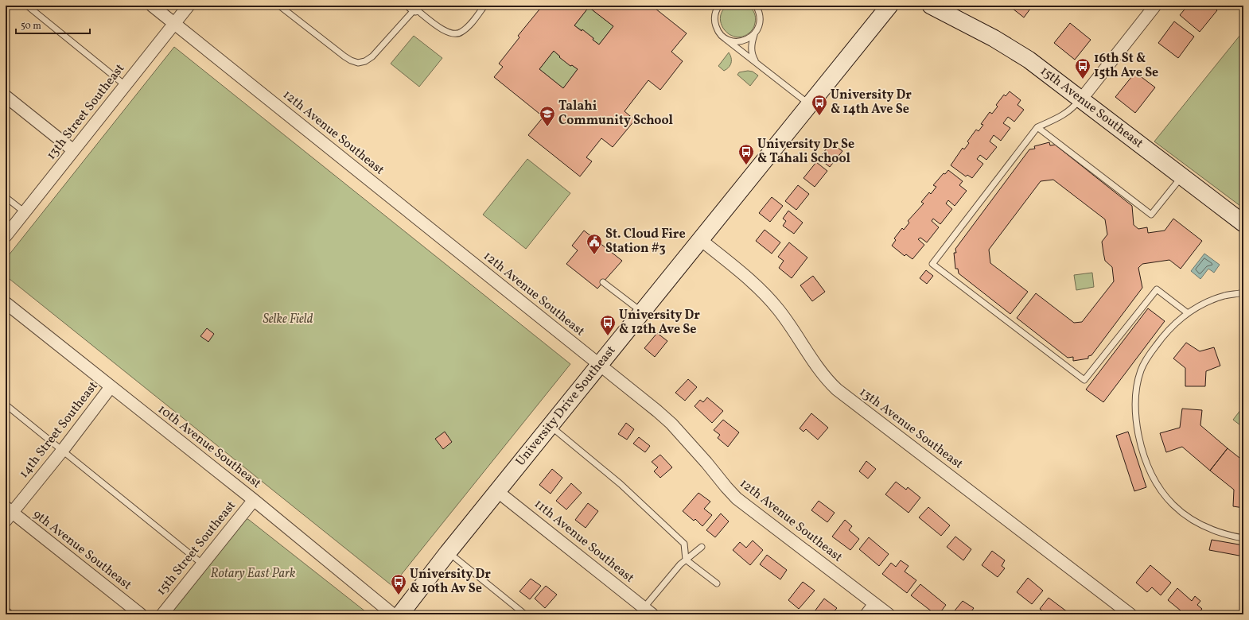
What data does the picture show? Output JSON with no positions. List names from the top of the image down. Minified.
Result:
{"streets":{"street":["15th Avenue Southeast","13th Street Southeast","12th Avenue Southeast","University Drive Southeast","13th Avenue Southeast","14th Street Southeast","10th Avenue Southeast","11th Avenue Southeast","15th Street Southeast","9th Avenue Southeast"]},"crossings":[["13th Street Southeast","12th Avenue Southeast"],["12th Avenue Southeast","University Drive Southeast"],["University Drive Southeast","13th Avenue Southeast"],["University Drive Southeast","11th Avenue Southeast"],["14th Street Southeast","10th Avenue Southeast"],["14th Street Southeast","9th Avenue Southeast"],["10th Avenue Southeast","15th Street Southeast"]],"parks":["Selke Field","Rotary East Park"],"places":{"bus stop":["16th St & 15th Ave Se","University Dr & 14th Ave Se","University Dr Se & Tahali School","University Dr & 12th Ave Se","University Dr & 10th Av Se"],"school or university":["Talahi Community School"],"public building":["St. Cloud Fire Station #3"]},"scale_bar":"50 m"}
